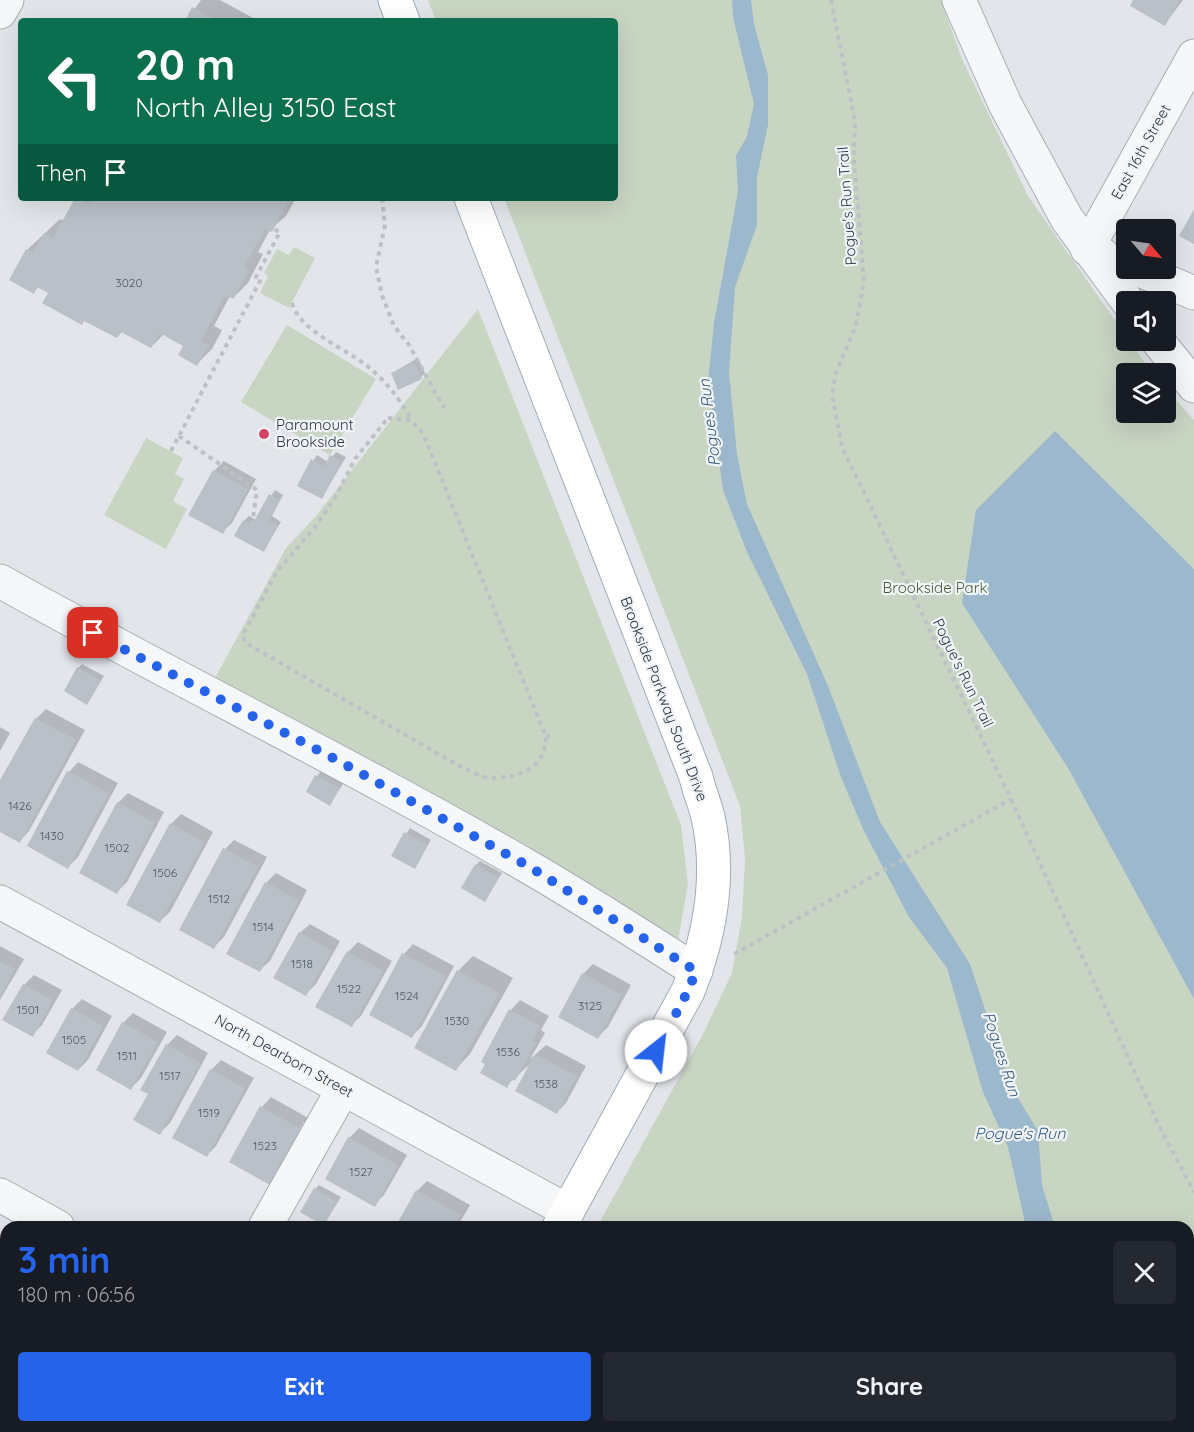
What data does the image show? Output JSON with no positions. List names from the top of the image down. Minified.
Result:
{"streets":{"main road":["Brookside Parkway South Drive"],"street":["East 16th Street","North Dearborn Street"],"path":["Pogue's Run Trail"]},"crossings":[["Brookside Parkway South Drive","North Dearborn Street"]],"water":["Pogues Run","Pogue's Run"],"parks":["Brookside Park"],"places":["Paramount Brookside"],"house_numbers":["3020","1426","1430","1502","1506","1512","1514","1518","1522","1524","3125","1501","1530","1505","1536","1511","1517","1538","1519","1523","1527"],"north":"bottom right","page":{"turn":["20 m","North Alley 3150 East"],"then":"Then","heading":["3 min","180 m · 06:56"],"buttons":["Exit","Share"]}}
